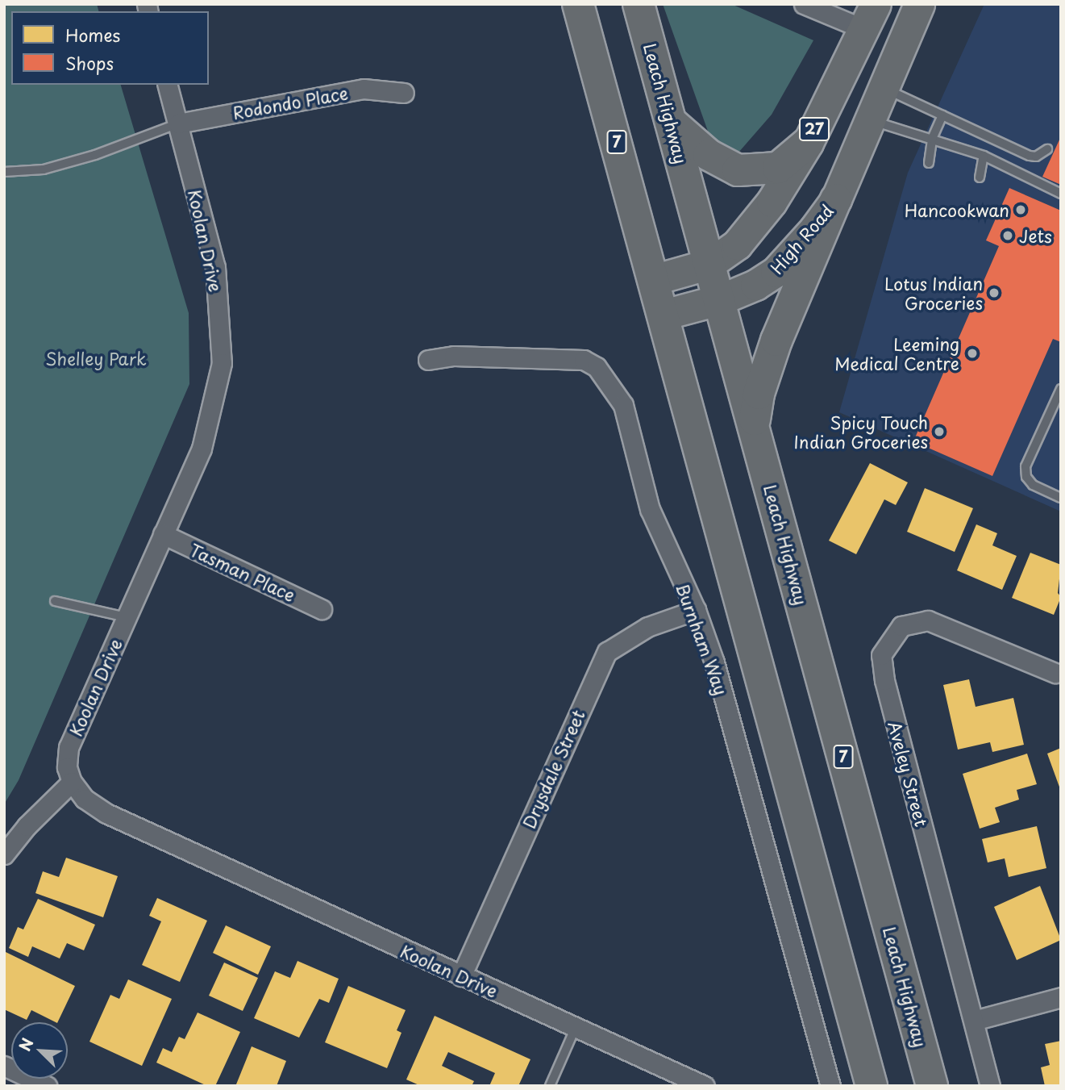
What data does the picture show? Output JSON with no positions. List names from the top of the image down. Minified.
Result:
{"streets":{"highway":["Leach Highway","27","7"],"main road":["High Road"],"street":["Rodondo Place","Koolan Drive","Tasman Place","Burnham Way","Drysdale Street","Aveley Street"]},"crossings":[["Rodondo Place","Koolan Drive"],["Leach Highway","27"],["Leach Highway","High Road"],["27","7"],["7","High Road"],["Koolan Drive","Tasman Place"],["Koolan Drive","Drysdale Street"],["Burnham Way","Drysdale Street"]],"parks":["Shelley Park"],"places":["Hancookwan","Jets","Lotus Indian Groceries","Leeming Medical Centre","Spicy Touch Indian Groceries"],"legend":["Homes","Shops"],"north":"top left"}
